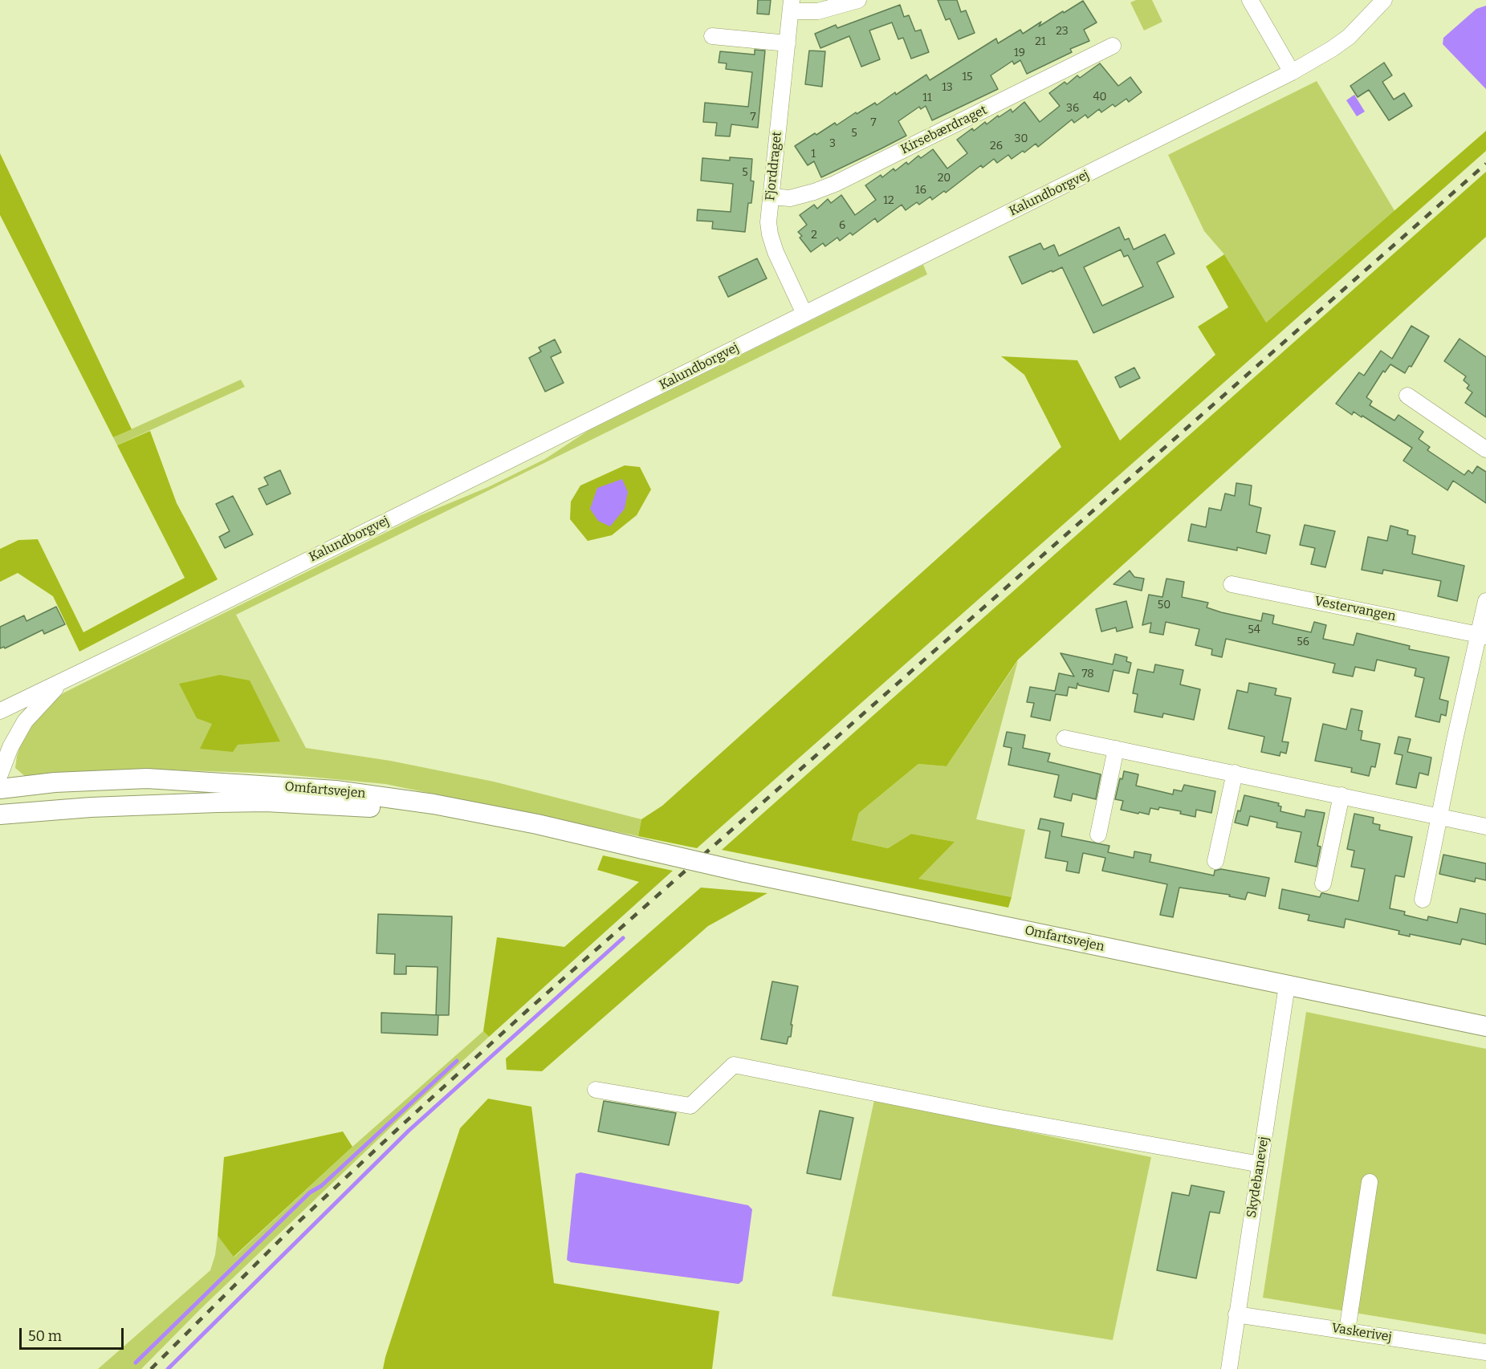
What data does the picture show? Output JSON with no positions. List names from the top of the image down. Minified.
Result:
{"streets":{"main road":["Omfartsvejen"],"street":["Kirsebærdraget","Fjorddraget","Kalundborgvej","Vestervangen","Skydebanevej","Vaskerivej"]},"crossings":[["Kirsebærdraget","Fjorddraget"],["Fjorddraget","Kalundborgvej"],["Omfartsvejen","Skydebanevej"],["Skydebanevej","Vaskerivej"]],"house_numbers":["23","21","19","15","13","40","11","36","7","7","5","30","3","26","1","5","20","16","12","6","2","50","54","56","78"],"scale_bar":"50 m"}
